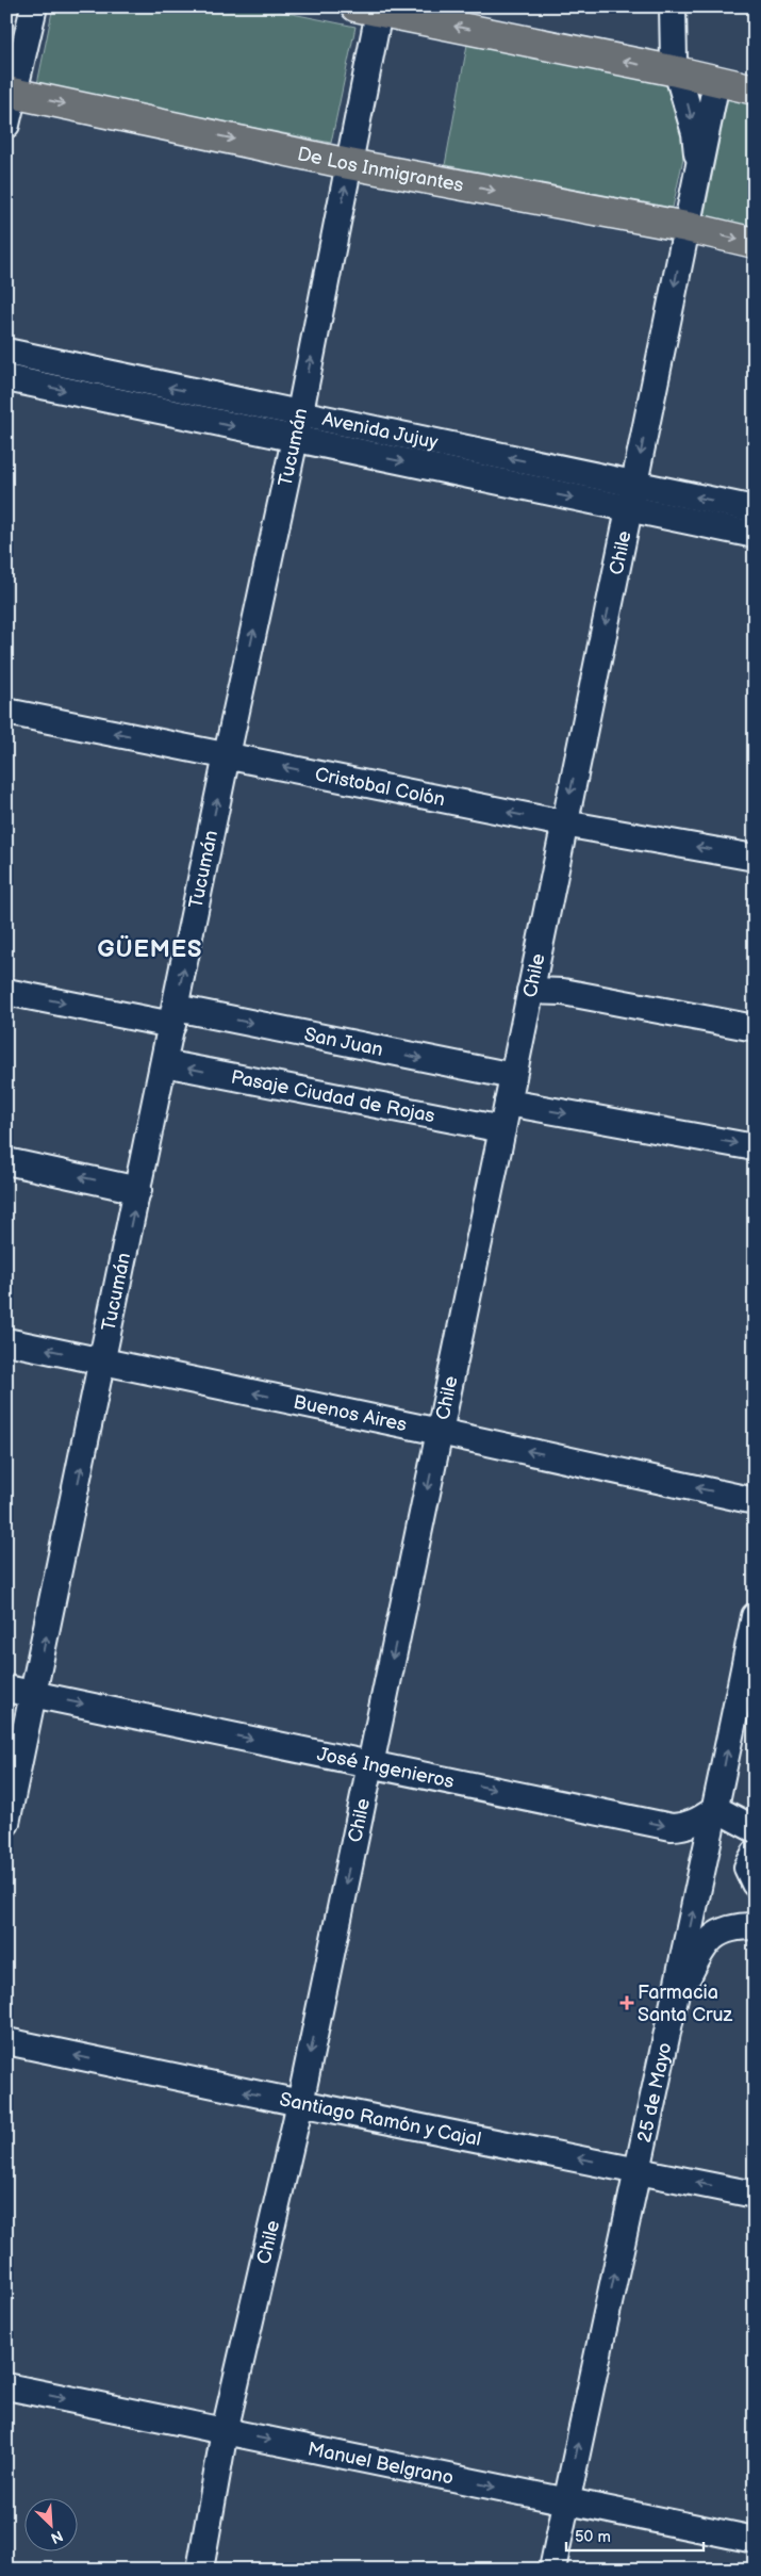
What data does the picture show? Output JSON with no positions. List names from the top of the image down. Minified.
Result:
{"streets":{"main road":["De Los Inmigrantes"],"street":["Avenida Jujuy","Tucumán","Chile","Cristobal Colón","San Juan","Pasaje Ciudad de Rojas","Buenos Aires","José Ingenieros","25 de Mayo","Santiago Ramón y Cajal","Manuel Belgrano"]},"crossings":[["De Los Inmigrantes","Tucumán"],["De Los Inmigrantes","Chile"],["Avenida Jujuy","Tucumán"],["Avenida Jujuy","Chile"],["Tucumán","Cristobal Colón"],["Tucumán","San Juan"],["Tucumán","Pasaje Ciudad de Rojas"],["Tucumán","Buenos Aires"],["Tucumán","José Ingenieros"],["Chile","Cristobal Colón"],["Chile","San Juan"],["Chile","Pasaje Ciudad de Rojas"],["Chile","Buenos Aires"],["Chile","José Ingenieros"],["Chile","Santiago Ramón y Cajal"],["Chile","Manuel Belgrano"],["José Ingenieros","25 de Mayo"],["25 de Mayo","Santiago Ramón y Cajal"],["25 de Mayo","Manuel Belgrano"]],"one_way":["Tucumán","Chile","Cristobal Colón","San Juan","Pasaje Ciudad de Rojas","Buenos Aires","José Ingenieros","25 de Mayo","Santiago Ramón y Cajal","Manuel Belgrano"],"districts":["GÜEMES"],"places":{"health":["Farmacia Santa Cruz"]},"scale_bar":"50 m","north":"bottom right"}
